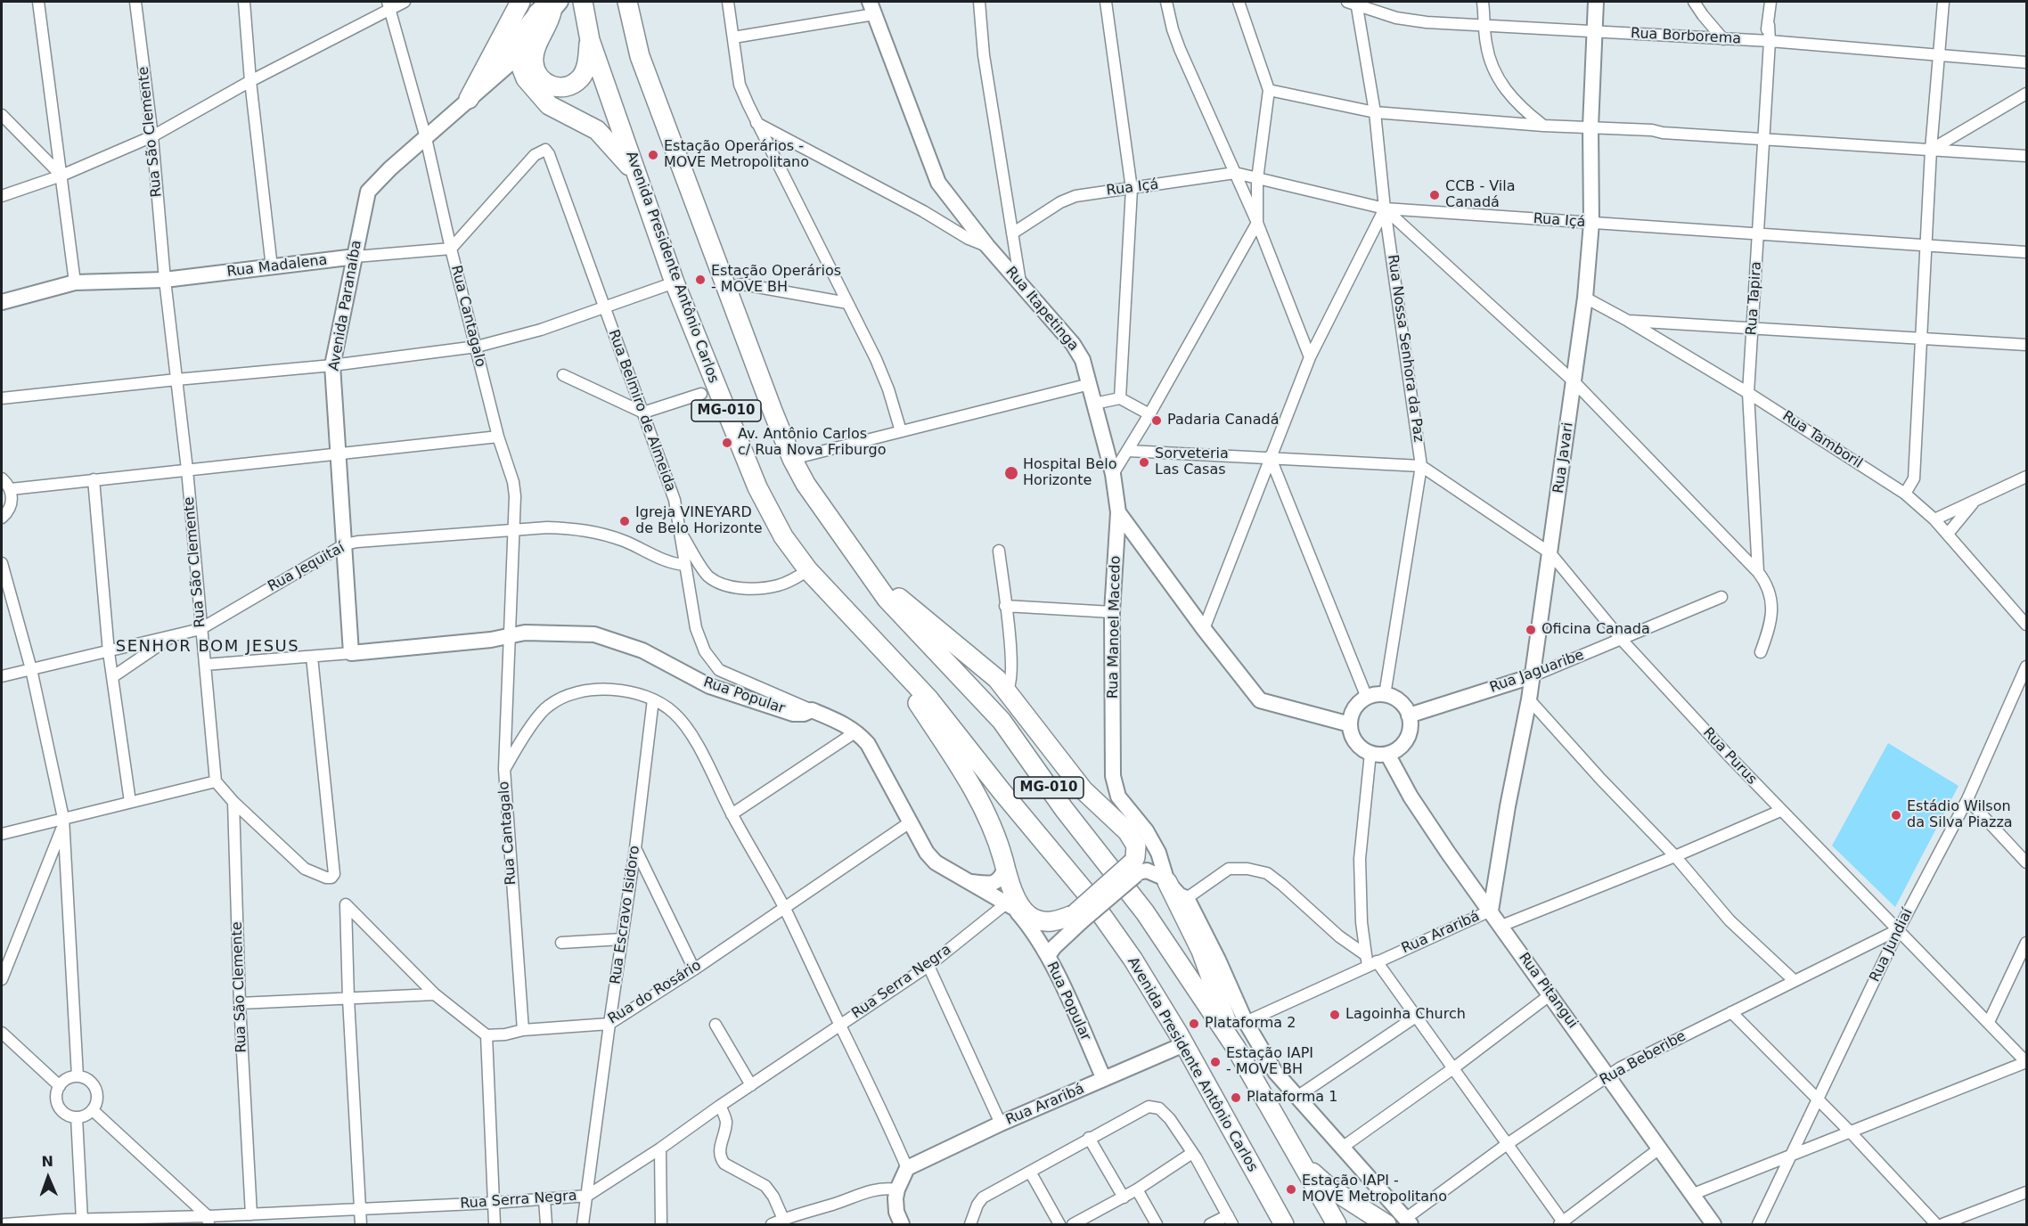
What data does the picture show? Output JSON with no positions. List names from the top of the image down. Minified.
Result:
{"streets":{"highway":["Avenida Presidente Antônio Carlos","MG-010"],"street":["Rua Borborema","Rua São Clemente","Rua Içá","Rua Madalena","Rua Tapira","Avenida Paranaíba","Rua Itapetinga","Rua Cantagalo","Rua Nossa Senhora da Paz","Rua Belmiro de Almeida","Rua Tamboril","Rua Javari","Rua Jequitaí","Rua Manoel Macedo","Rua Jaguaribe","Rua Popular","Rua Purus","Rua Escravo Isidoro","Rua Araribá","Rua Jundiaí","Rua Serra Negra","Rua Pitangui","Rua do Rosário","Rua Beberibe"]},"crossings":[["Rua Borborema","Rua Tapira"],["Rua Borborema","Rua Nossa Senhora da Paz"],["Rua Borborema","Rua Javari"],["Rua São Clemente","Rua Madalena"],["Rua São Clemente","Rua Jequitaí"],["Rua São Clemente","Rua Serra Negra"],["Rua Içá","Rua Tapira"],["Rua Içá","Rua Nossa Senhora da Paz"],["Rua Içá","Rua Javari"],["Rua Madalena","Avenida Paranaíba"],["Rua Madalena","Rua Cantagalo"],["Rua Madalena","Rua Belmiro de Almeida"],["Avenida Presidente Antônio Carlos","Rua Araribá"],["Rua Tapira","Rua Tamboril"],["Avenida Paranaíba","Rua Cantagalo"],["Avenida Paranaíba","Rua Jequitaí"],["Rua Itapetinga","Rua Nossa Senhora da Paz"],["Rua Itapetinga","Rua Manoel Macedo"],["Rua Itapetinga","Rua Jaguaribe"],["Rua Itapetinga","Rua Pitangui"],["Rua Cantagalo","Rua Belmiro de Almeida"],["Rua Cantagalo","Rua Jequitaí"],["Rua Cantagalo","Rua Popular"],["Rua Cantagalo","Rua do Rosário"],["Rua Nossa Senhora da Paz","Rua Jaguaribe"],["Rua Nossa Senhora da Paz","Rua Purus"],["Rua Nossa Senhora da Paz","Rua Pitangui"],["Rua Belmiro de Almeida","Rua Jequitaí"],["Rua Belmiro de Almeida","Rua Popular"],["Rua Tamboril","Rua Javari"],["Rua Javari","Rua Jaguaribe"],["Rua Javari","Rua Purus"],["Rua Javari","Rua Araribá"],["Rua Javari","Rua Pitangui"],["Rua Jaguaribe","Rua Purus"],["Rua Jaguaribe","Rua Pitangui"],["Rua Popular","Rua Araribá"],["Rua Popular","Rua Serra Negra"],["Rua Popular","Rua do Rosário"],["Rua Purus","Rua Jundiaí"],["Rua Purus","Rua Beberibe"],["Rua Escravo Isidoro","Rua Serra Negra"],["Rua Escravo Isidoro","Rua do Rosário"],["Rua Araribá","Rua Pitangui"],["Rua Jundiaí","Rua Beberibe"],["Rua Pitangui","Rua Beberibe"]],"districts":["SENHOR BOM JESUS"],"places":["Estação Operários - MOVE Metropolitano","CCB - Vila Canadá","Estação Operários - MOVE BH","Padaria Canadá","Av. Antônio Carlos c/ Rua Nova Friburgo","Sorveteria Las Casas","Hospital Belo Horizonte","Igreja VINEYARD de Belo Horizonte","Oficina Canada","Estádio Wilson da Silva Piazza","Lagoinha Church","Plataforma 2","Estação IAPI - MOVE BH","Plataforma 1","Estação IAPI - MOVE Metropolitano"],"north":"top"}
